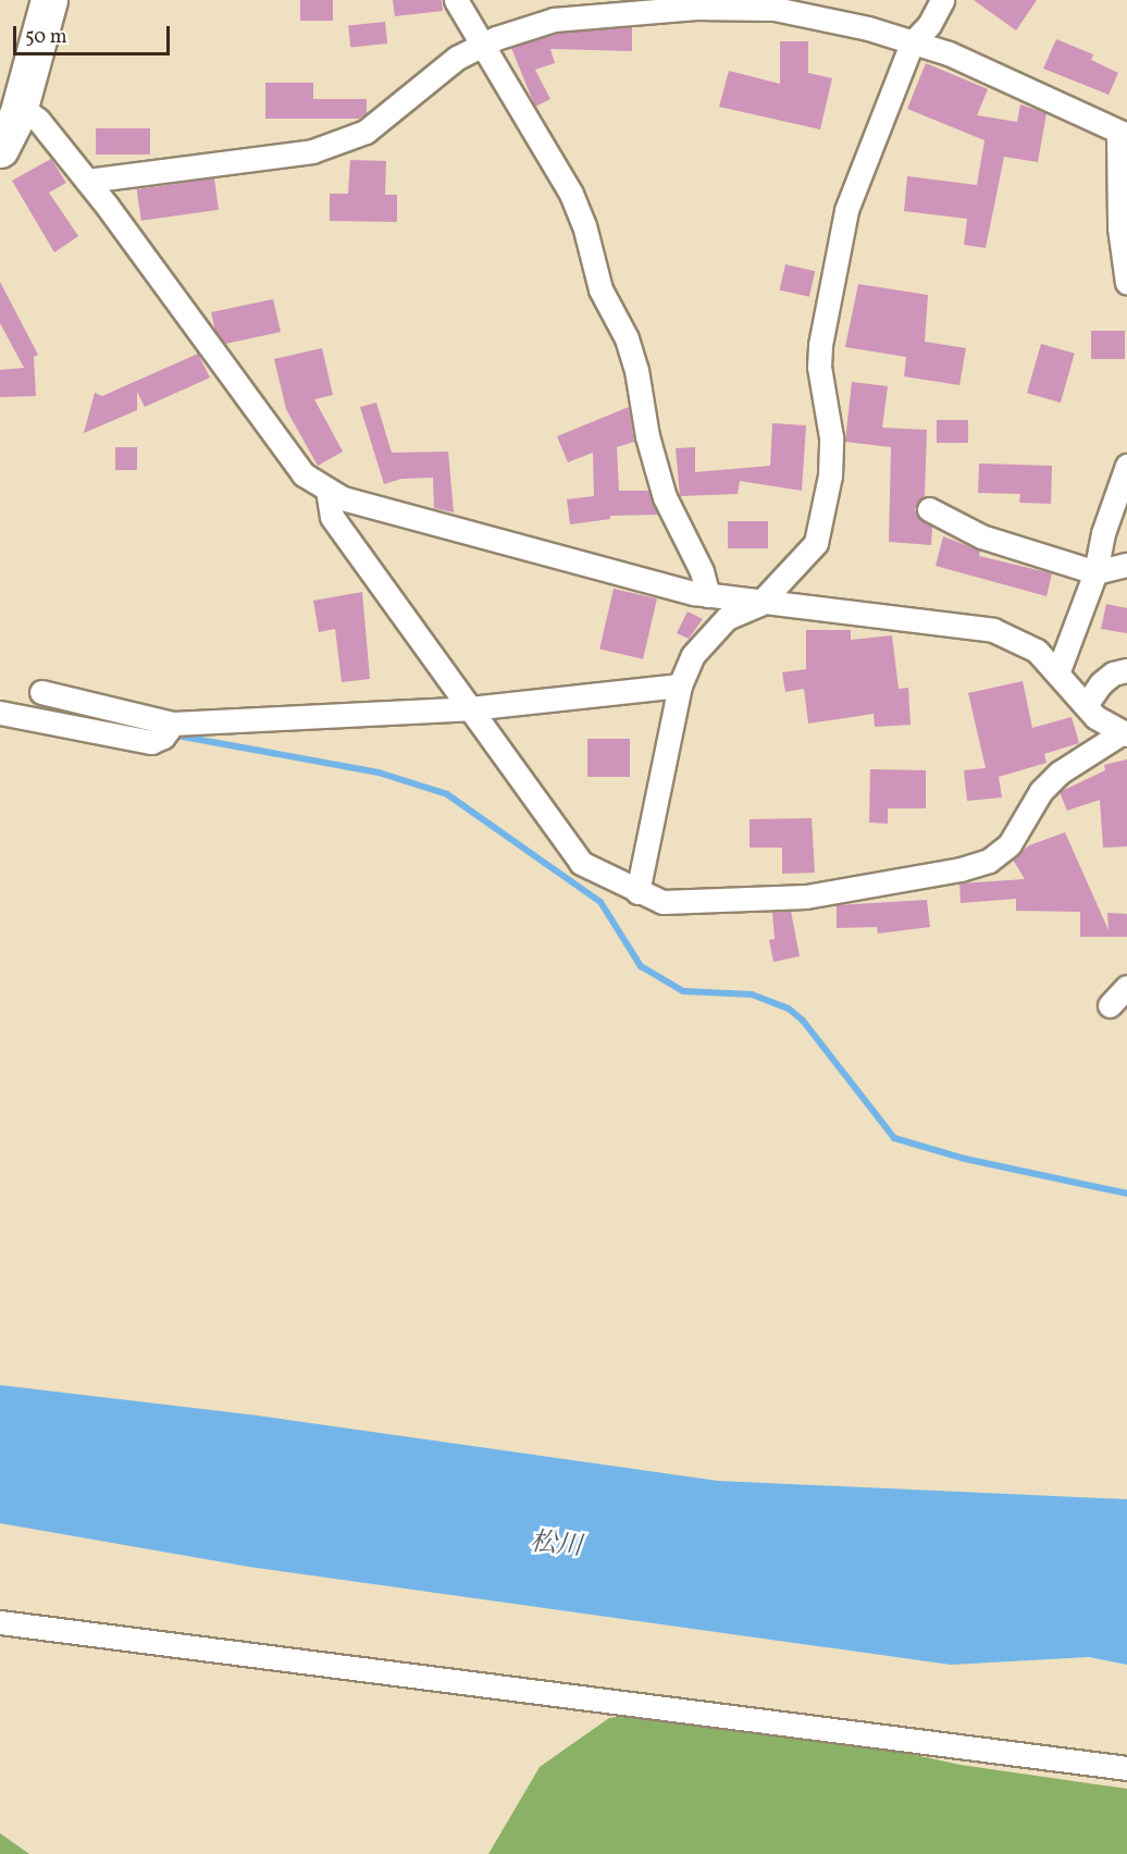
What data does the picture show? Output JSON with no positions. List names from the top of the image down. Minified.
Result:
{"water":["松川"],"scale_bar":"50 m"}
